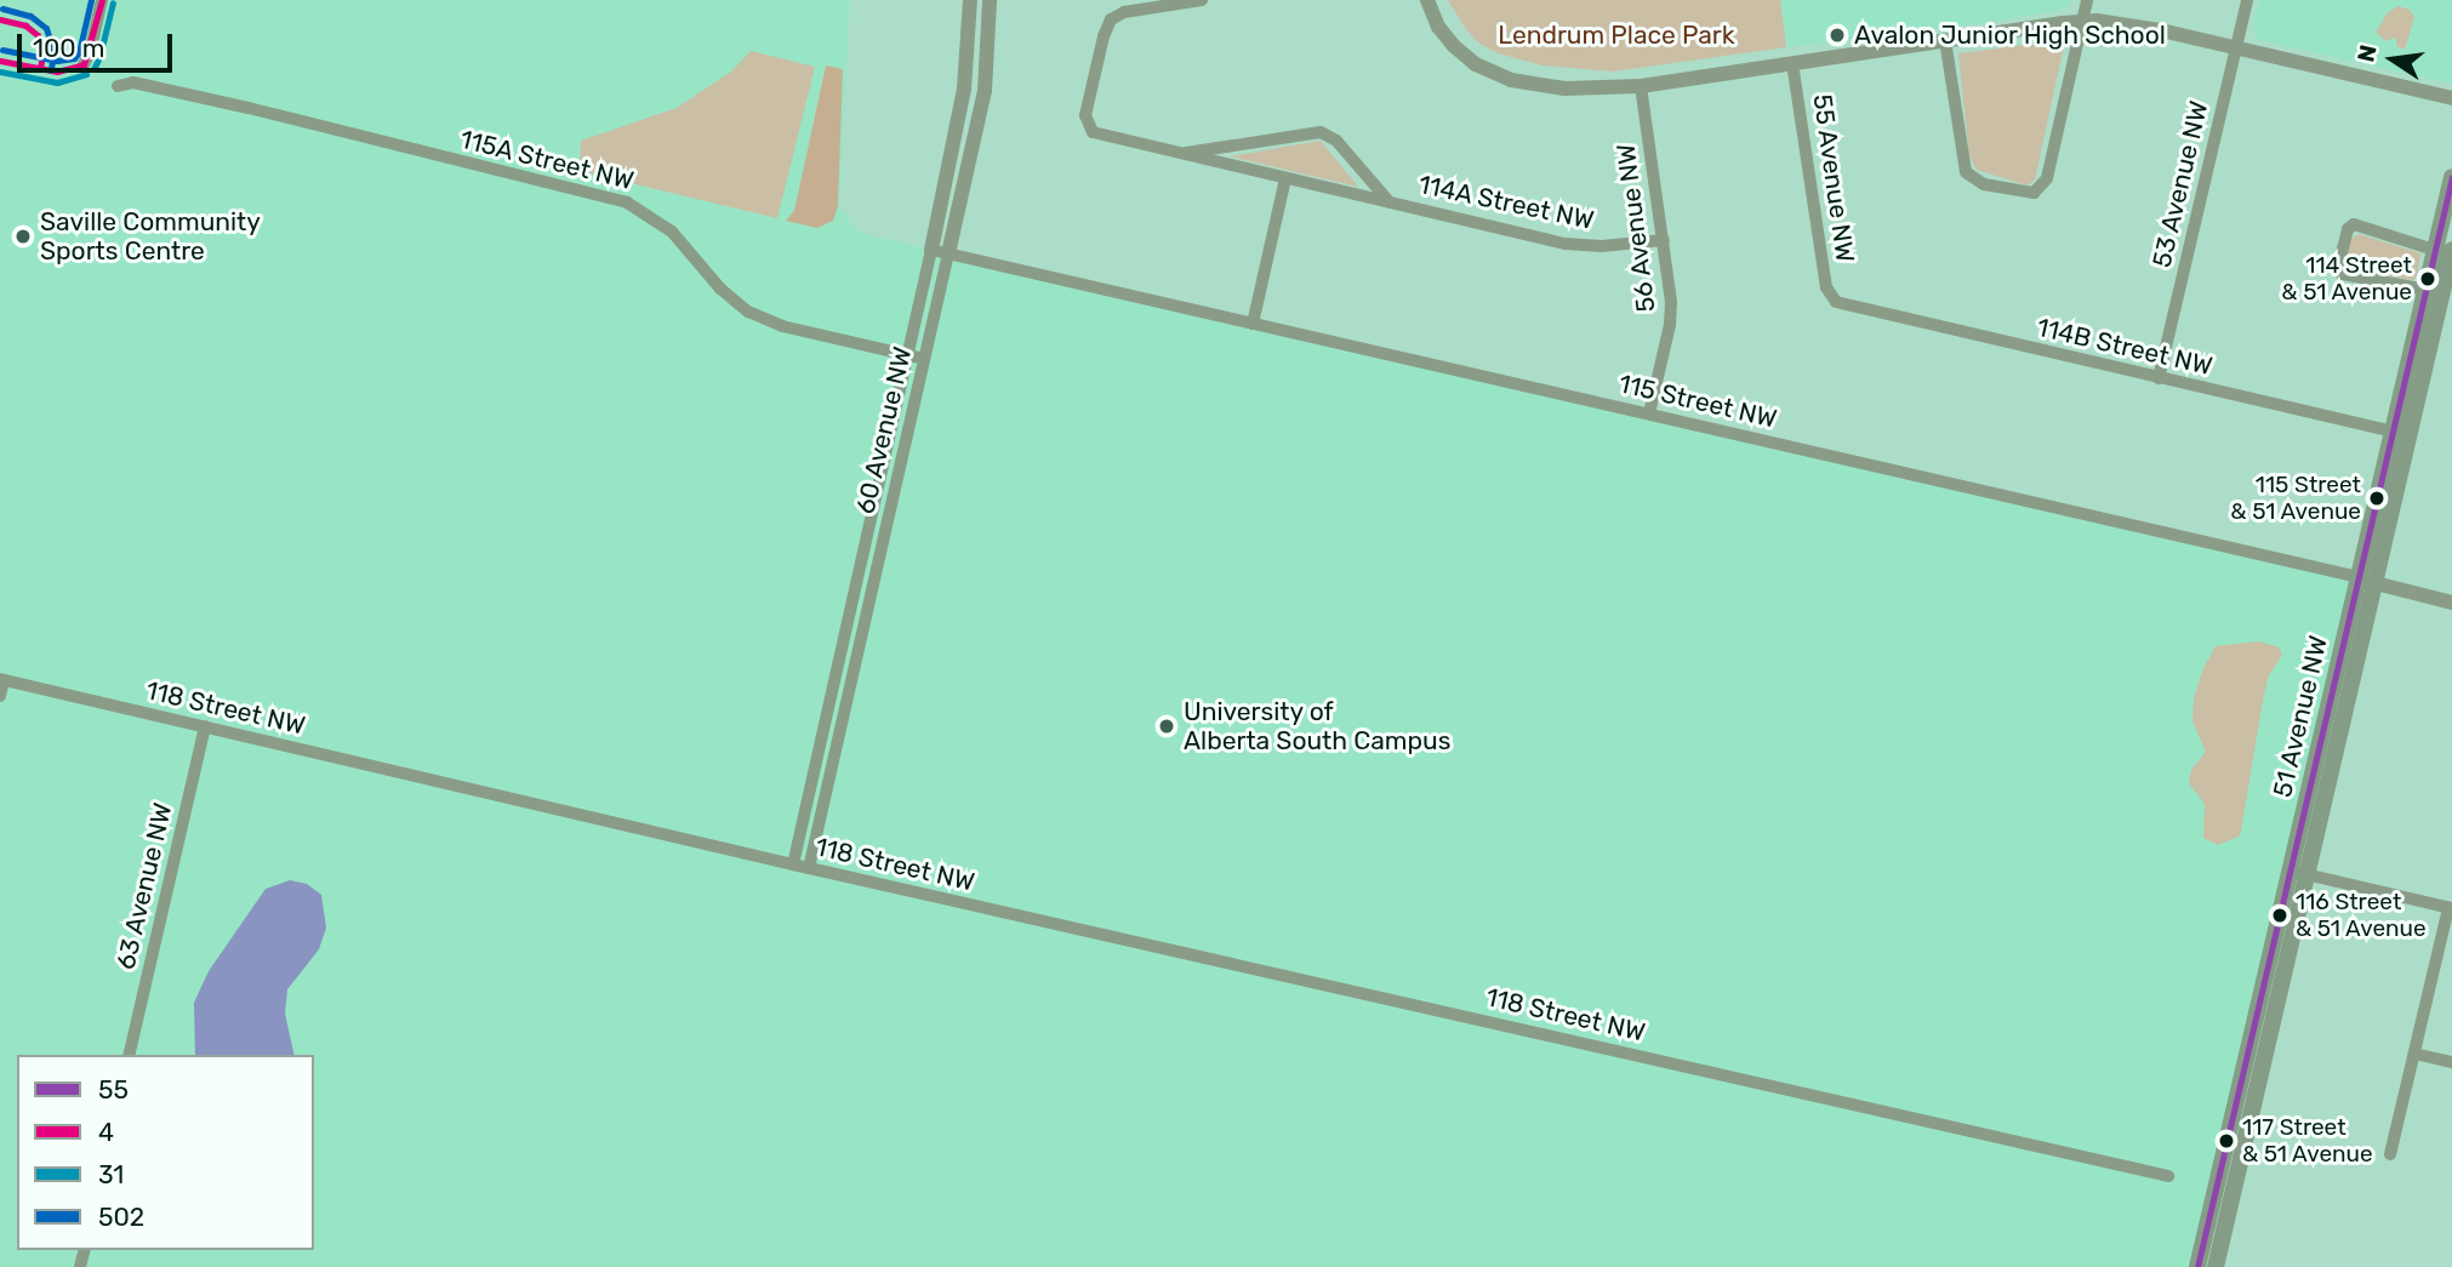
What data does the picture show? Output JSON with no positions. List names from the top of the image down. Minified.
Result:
{"streets":{"main road":["51 Avenue NW"],"street":["115A Street NW","55 Avenue NW","53 Avenue NW","114A Street NW","56 Avenue NW","114B Street NW","115 Street NW","60 Avenue NW","118 Street NW","63 Avenue NW"]},"crossings":[["115A Street NW","60 Avenue NW"],["55 Avenue NW","114B Street NW"],["53 Avenue NW","114B Street NW"],["114A Street NW","56 Avenue NW"],["56 Avenue NW","115 Street NW"],["114B Street NW","51 Avenue NW"],["115 Street NW","60 Avenue NW"],["115 Street NW","51 Avenue NW"],["60 Avenue NW","118 Street NW"],["118 Street NW","63 Avenue NW"]],"parks":["Lendrum Place Park"],"places":["Avalon Junior High School","Saville Community Sports Centre","114 Street & 51 Avenue","115 Street & 51 Avenue","University of Alberta South Campus","116 Street & 51 Avenue","117 Street & 51 Avenue"],"lines":["transit line 4","transit line 502","transit line 31","transit line 55"],"legend":["55","4","31","502"],"scale_bar":"100 m","north":"left"}
